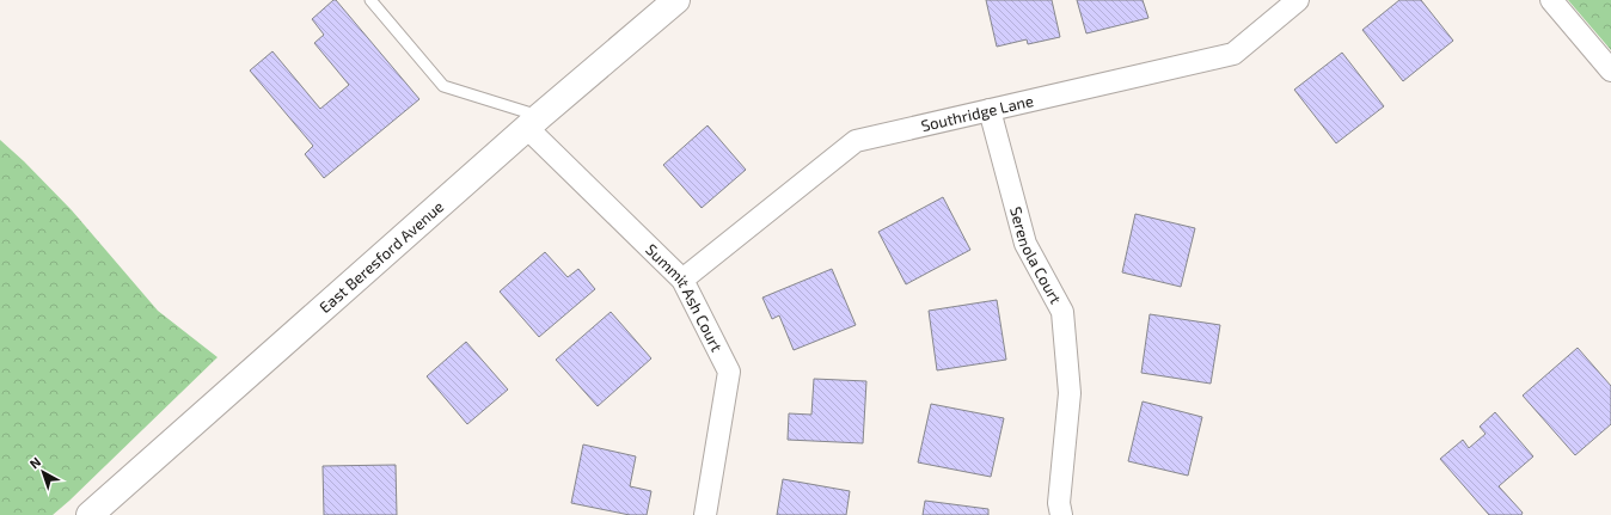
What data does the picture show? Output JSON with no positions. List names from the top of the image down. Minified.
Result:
{"streets":{"street":["Southridge Lane","Serenola Court","East Beresford Avenue","Summit Ash Court"]},"crossings":[["Southridge Lane","Serenola Court"],["Southridge Lane","Summit Ash Court"],["East Beresford Avenue","Summit Ash Court"]],"north":"top left"}
